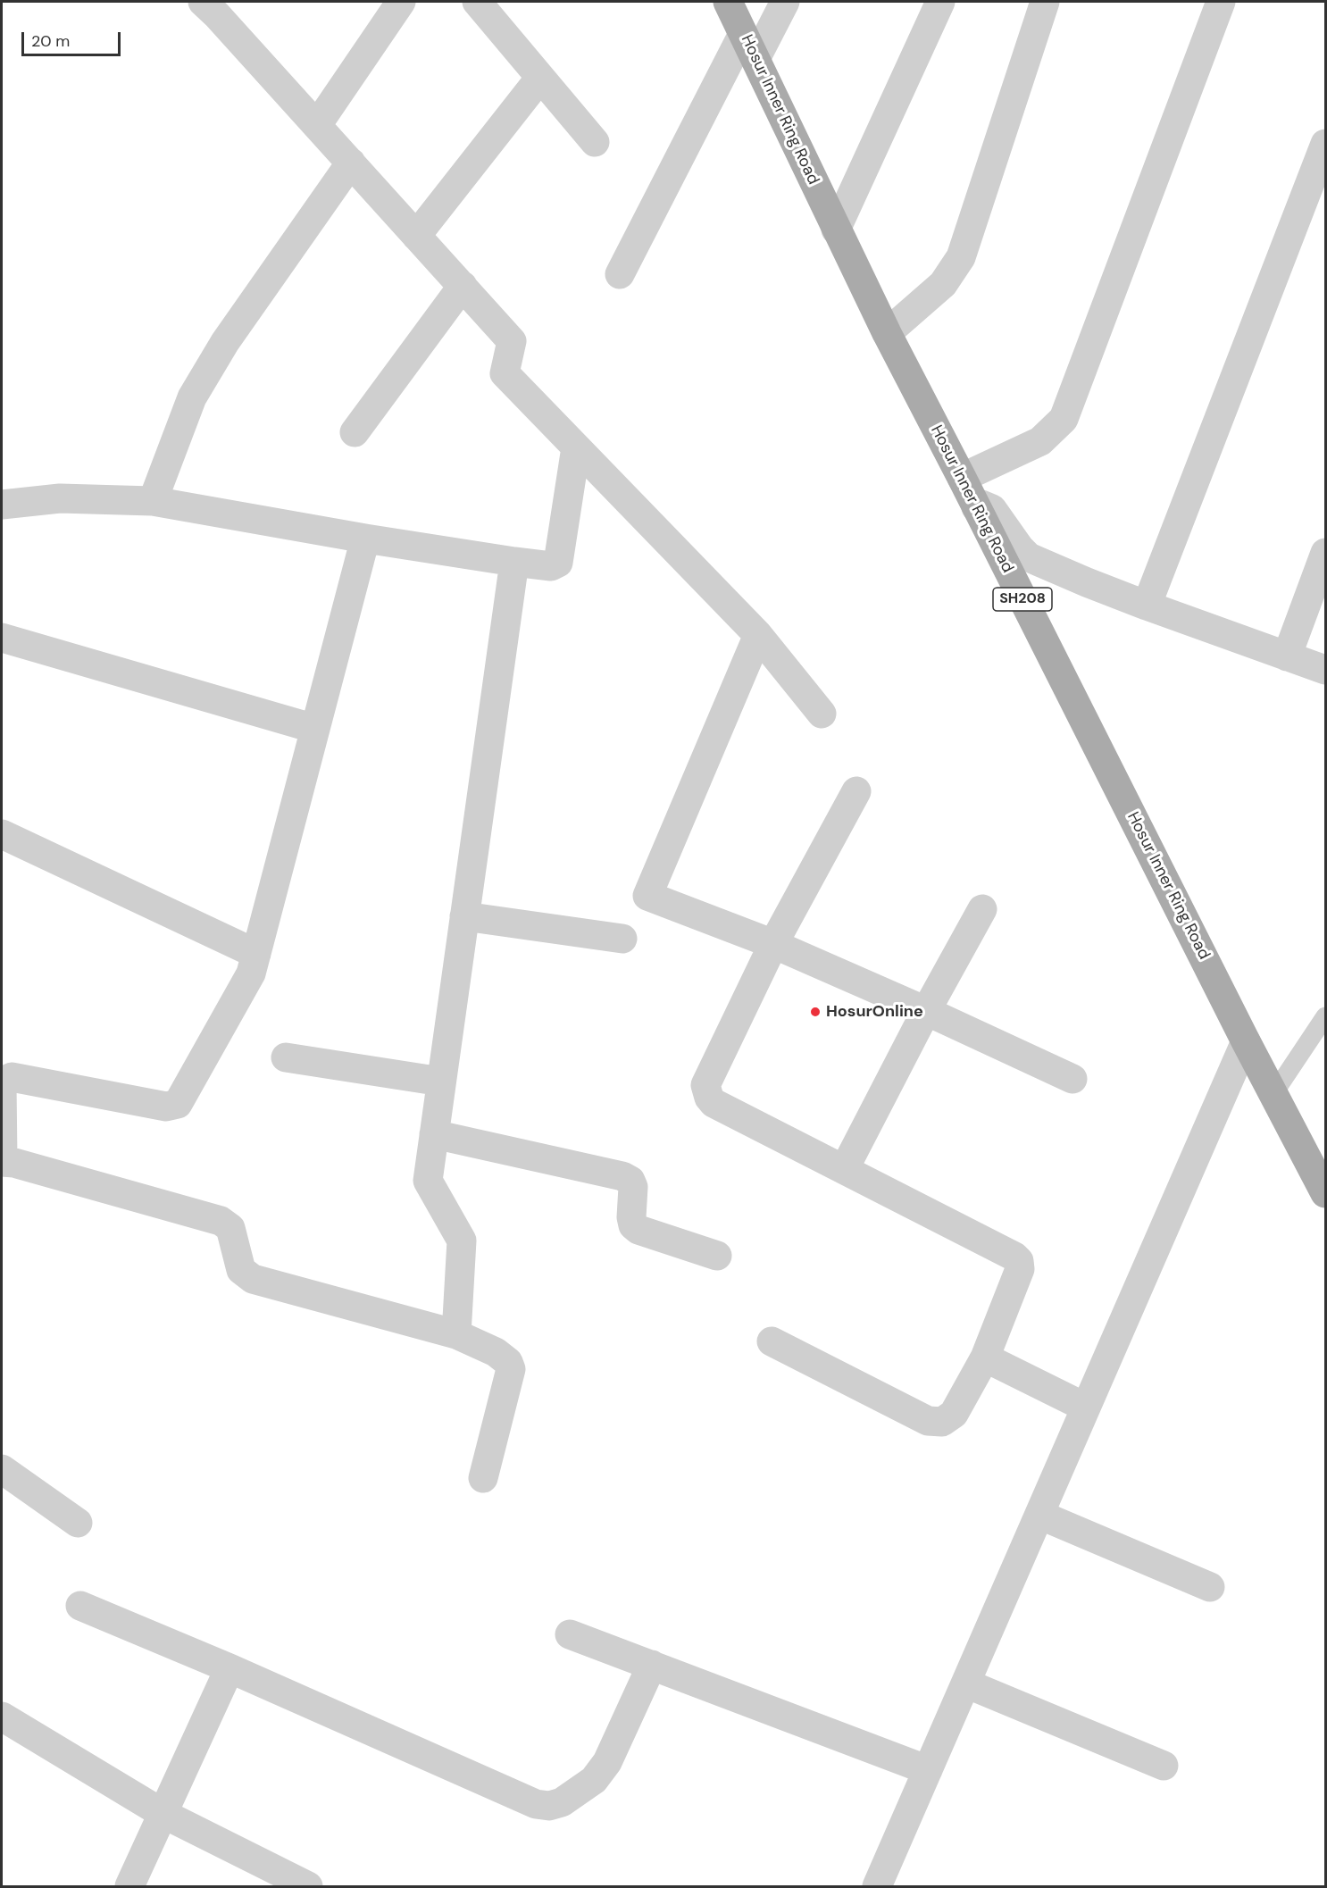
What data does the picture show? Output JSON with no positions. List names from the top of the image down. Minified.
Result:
{"streets":{"main road":["Hosur Inner Ring Road","SH208"]},"places":["HosurOnline"],"scale_bar":"20 m"}
